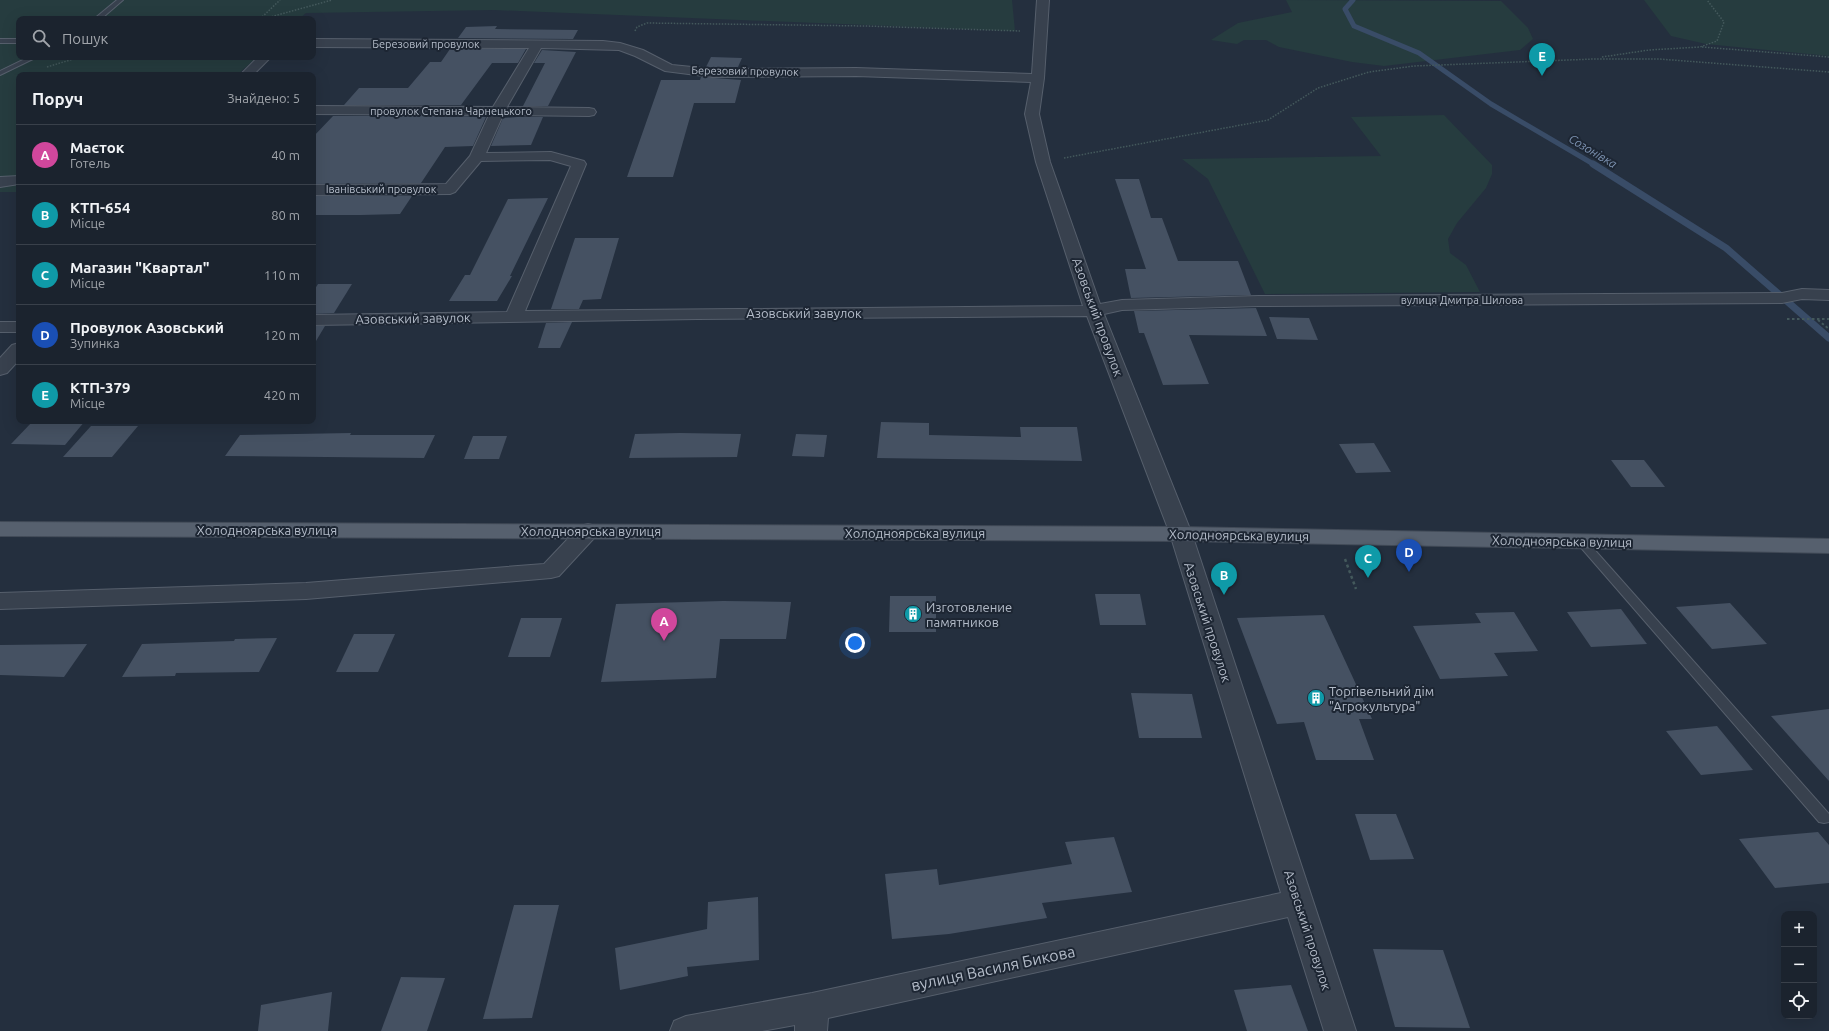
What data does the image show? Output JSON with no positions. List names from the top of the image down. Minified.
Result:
{"streets":{"main road":["Холодноярська вулиця"],"street":["Березовий провулок","провулок Степана Чарнецького","Іванівський провулок","вулиця Дмитра Шилова","Азовський завулок","Азовський провулок","вулиця Василя Бикова"]},"crossings":[["Березовий провулок","Азовський провулок"],["вулиця Дмитра Шилова","Азовський завулок"],["вулиця Дмитра Шилова","Азовський провулок"],["Азовський завулок","Азовський провулок"],["Азовський провулок","Холодноярська вулиця"],["Азовський провулок","вулиця Василя Бикова"]],"water":["Созонівка"],"places":{"building":["Изготовление памятников","Торгівельний дім \"Агрокультура\""]},"page":{"search":"Пошук","pins":["E","D","C","B","A"],"heading":["Поруч","Знайдено: 5"],"list":[{"mark":"A","name":"Маєток","note":"Готель","value":"40 m"},{"mark":"B","name":"КТП-654","note":"Місце","value":"80 m"},{"mark":"C","name":"Магазин \"Квартал\"","note":"Місце","value":"110 m"},{"mark":"D","name":"Провулок Азовський","note":"Зупинка","value":"120 m"},{"mark":"E","name":"КТП-379","note":"Місце","value":"420 m"}],"map_buttons":["+","−"]}}
